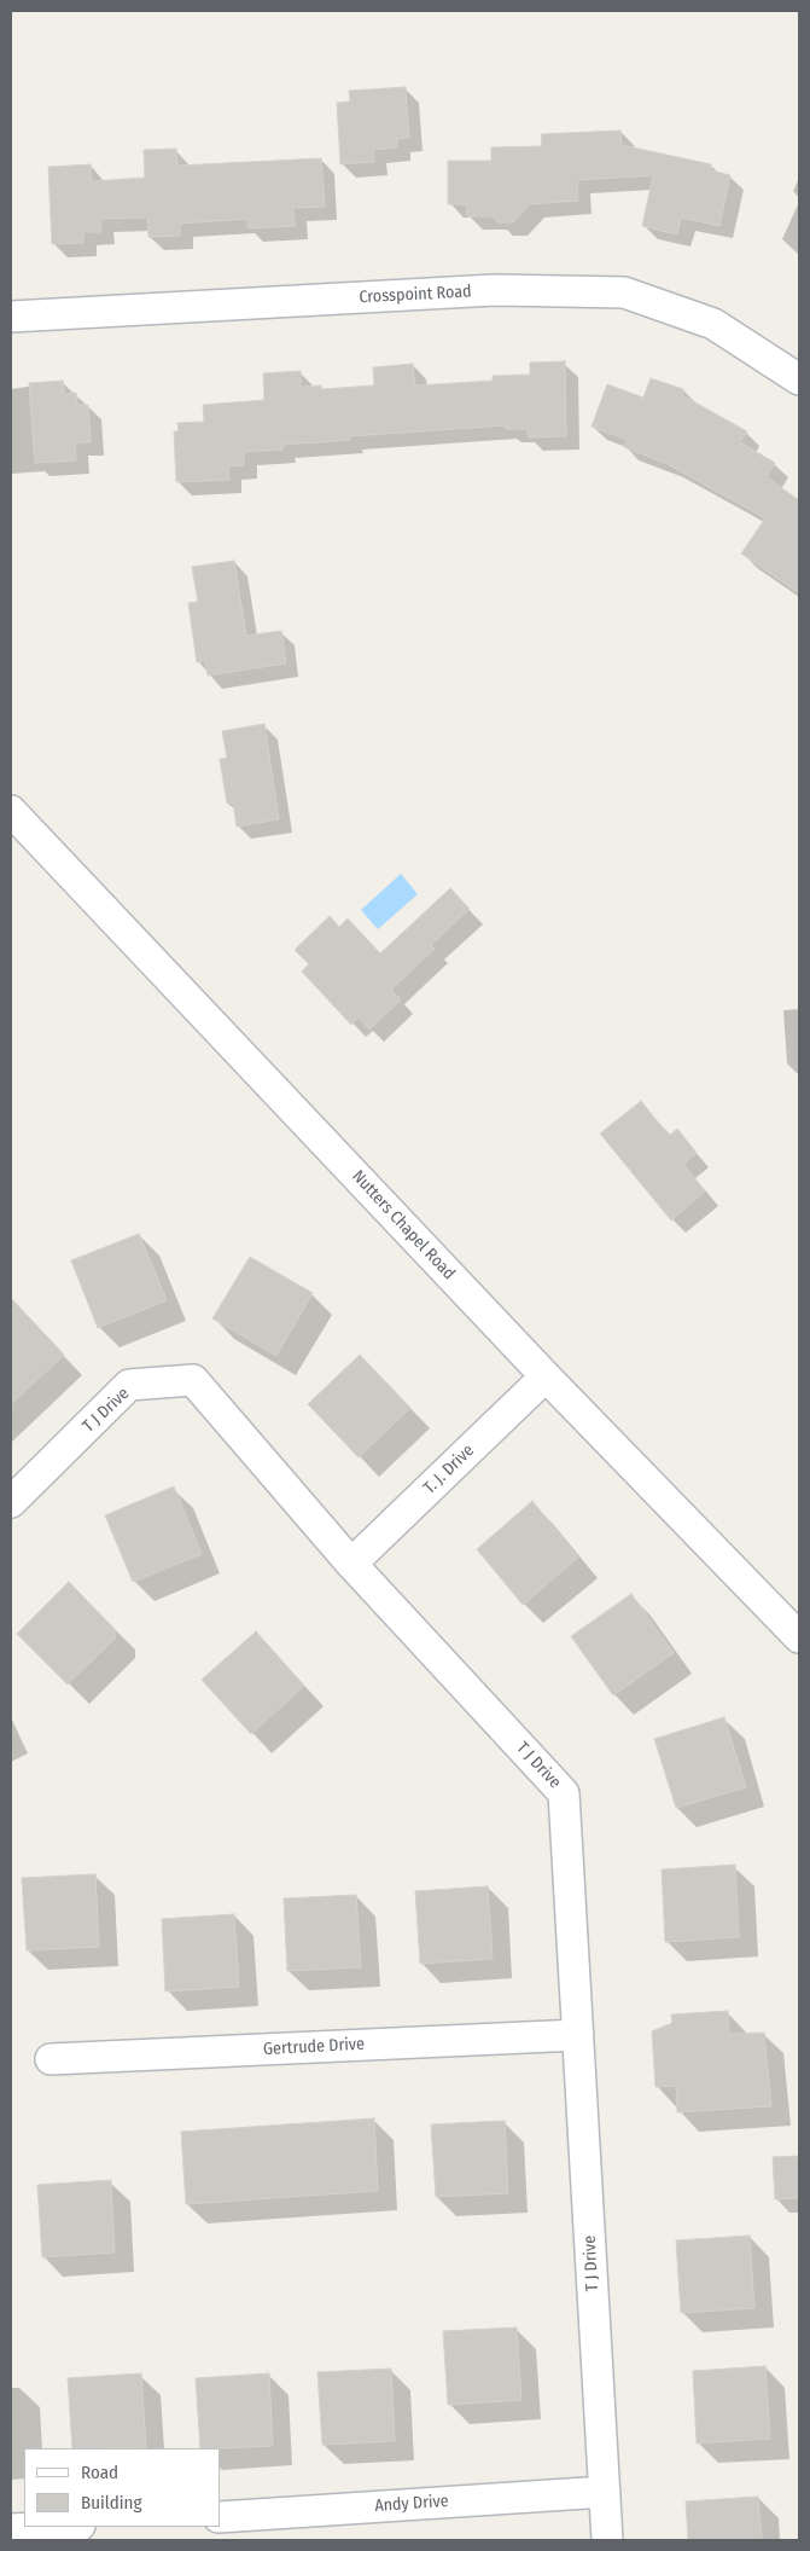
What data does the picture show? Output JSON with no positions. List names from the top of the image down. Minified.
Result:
{"streets":{"street":["Crosspoint Road","Nutters Chapel Road","T J Drive","T. J. Drive","Gertrude Drive","Andy Drive"]},"crossings":[["Nutters Chapel Road","T. J. Drive"],["T J Drive","T. J. Drive"],["T J Drive","Gertrude Drive"],["T J Drive","Andy Drive"]],"legend":["Road","Building"]}
